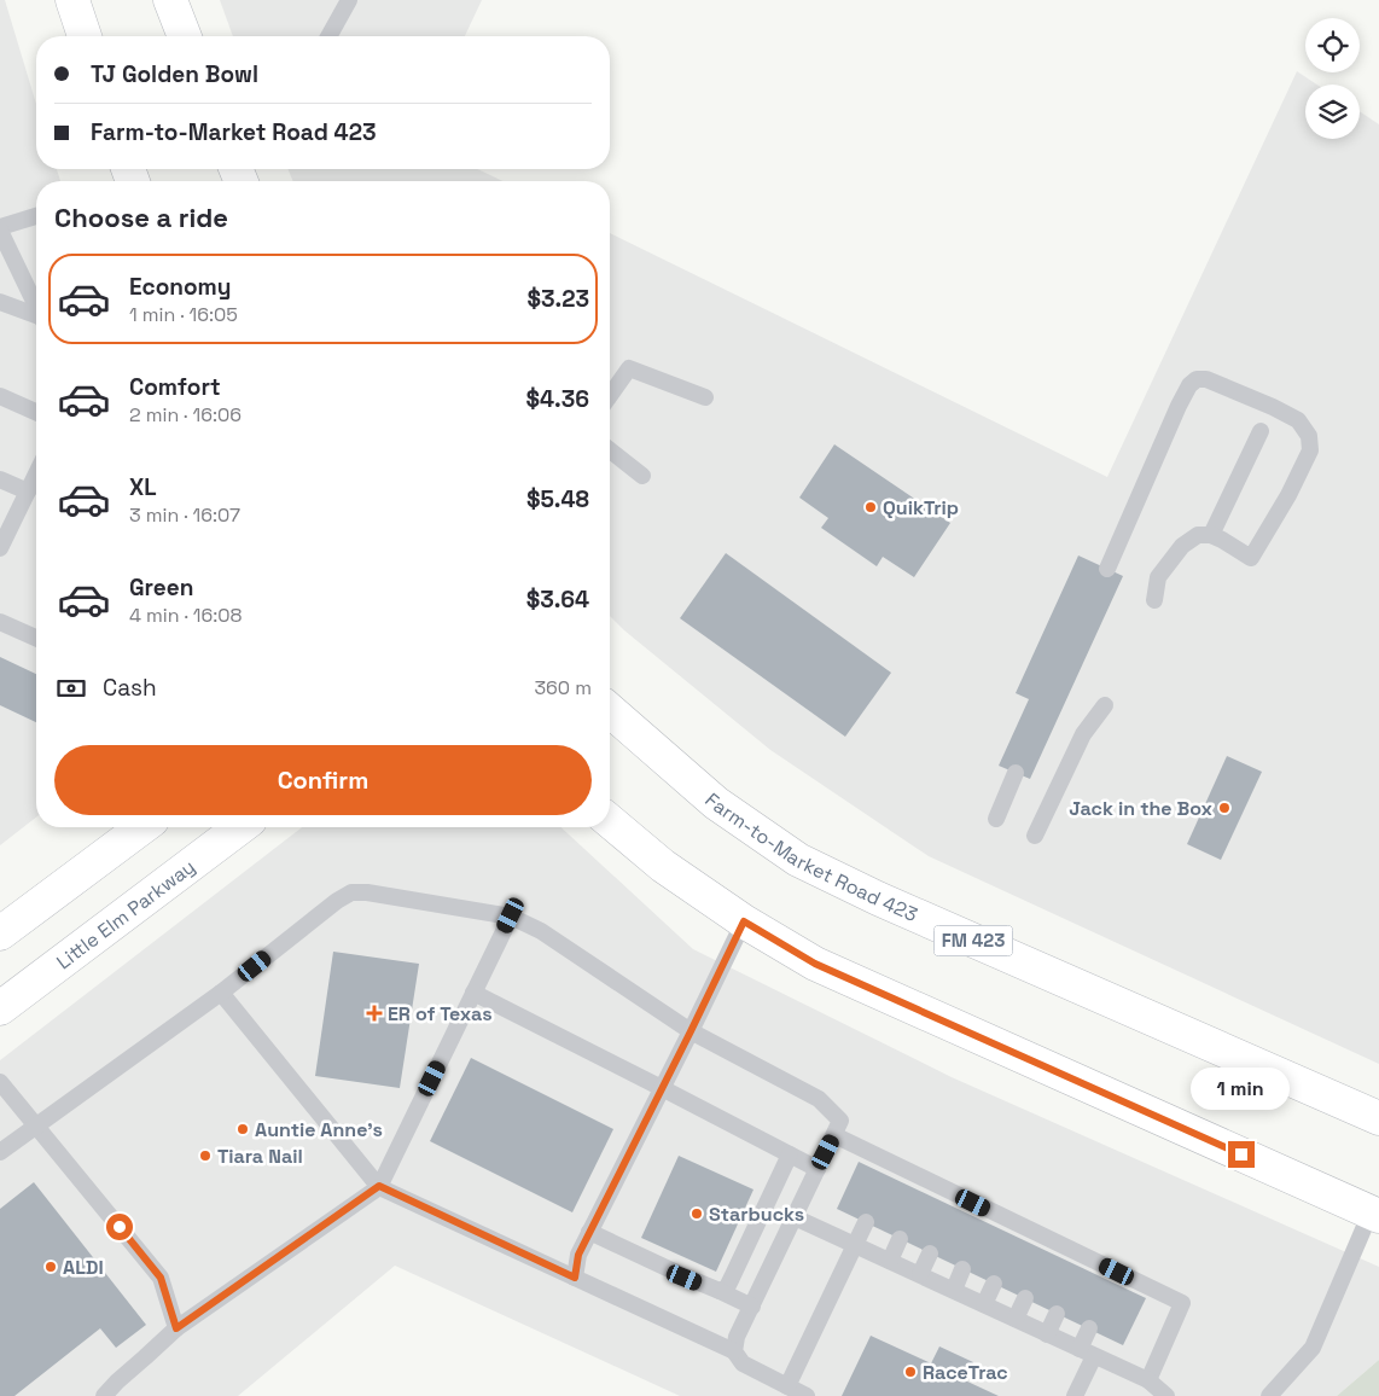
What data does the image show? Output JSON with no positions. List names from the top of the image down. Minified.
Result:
{"streets":{"main road":["Farm-to-Market Road 423","Little Elm Parkway","FM 423"]},"places":{"other":["QuikTrip","Jack in the Box","Auntie Anne's","Tiara Nail","Starbucks","ALDI","RaceTrac"],"health":["ER of Texas"]},"page":{"banner":["TJ Golden Bowl","Farm-to-Market Road 423"],"heading":"Choose a ride","list":[{"name":"Economy","note":"1 min · 16:05","value":"$3.23"},{"name":"Comfort","note":"2 min · 16:06","value":"$4.36"},{"name":"XL","note":"3 min · 16:07","value":"$5.48"},{"name":"Green","note":"4 min · 16:08","value":"$3.64"}],"pay":["Cash","360 m"],"buttons":"Confirm","bubble":"1 min"}}
